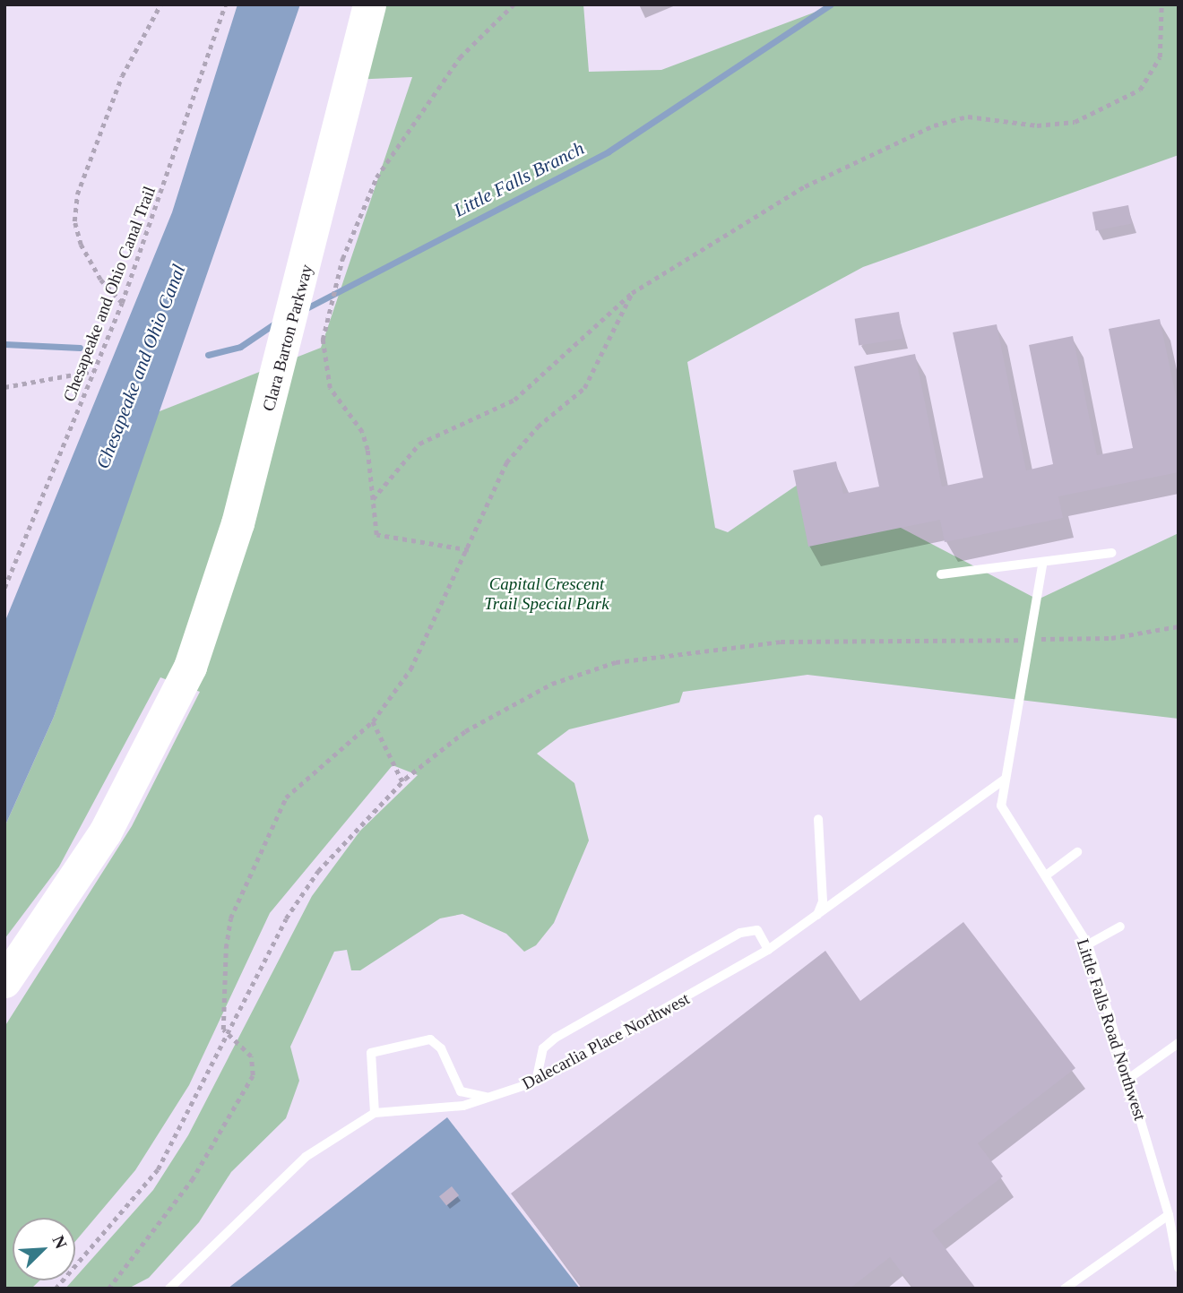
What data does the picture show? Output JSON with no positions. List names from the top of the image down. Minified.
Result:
{"streets":{"highway":["Clara Barton Parkway"],"lane":["Little Falls Road Northwest","Dalecarlia Place Northwest"],"path":["Chesapeake and Ohio Canal Trail"]},"crossings":[["Little Falls Road Northwest","Dalecarlia Place Northwest"]],"water":["Little Falls Branch","Chesapeake and Ohio Canal"],"parks":["Capital Crescent Trail Special Park"],"north":"top right"}
